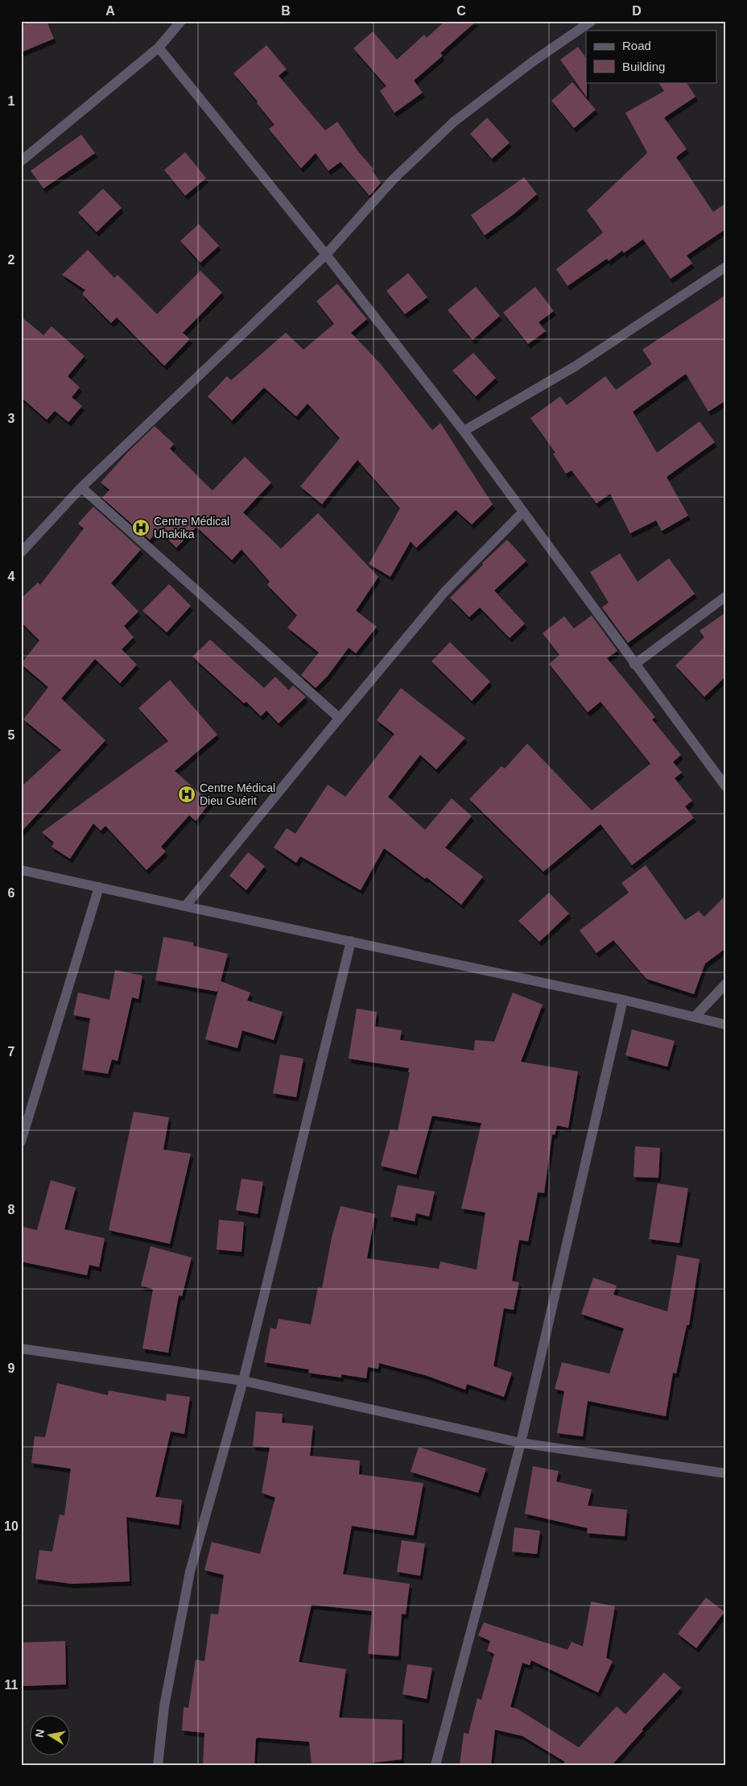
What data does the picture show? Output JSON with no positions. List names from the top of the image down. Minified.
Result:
{"places":{"hospital":["Centre Médical Uhakika","Centre Médical Dieu Guérit"]},"legend":["Road","Building"],"north":"left","grid":{"columns":["A","B","C","D"],"rows":["1","2","3","4","5","6","7","8","9","10","11"]}}
